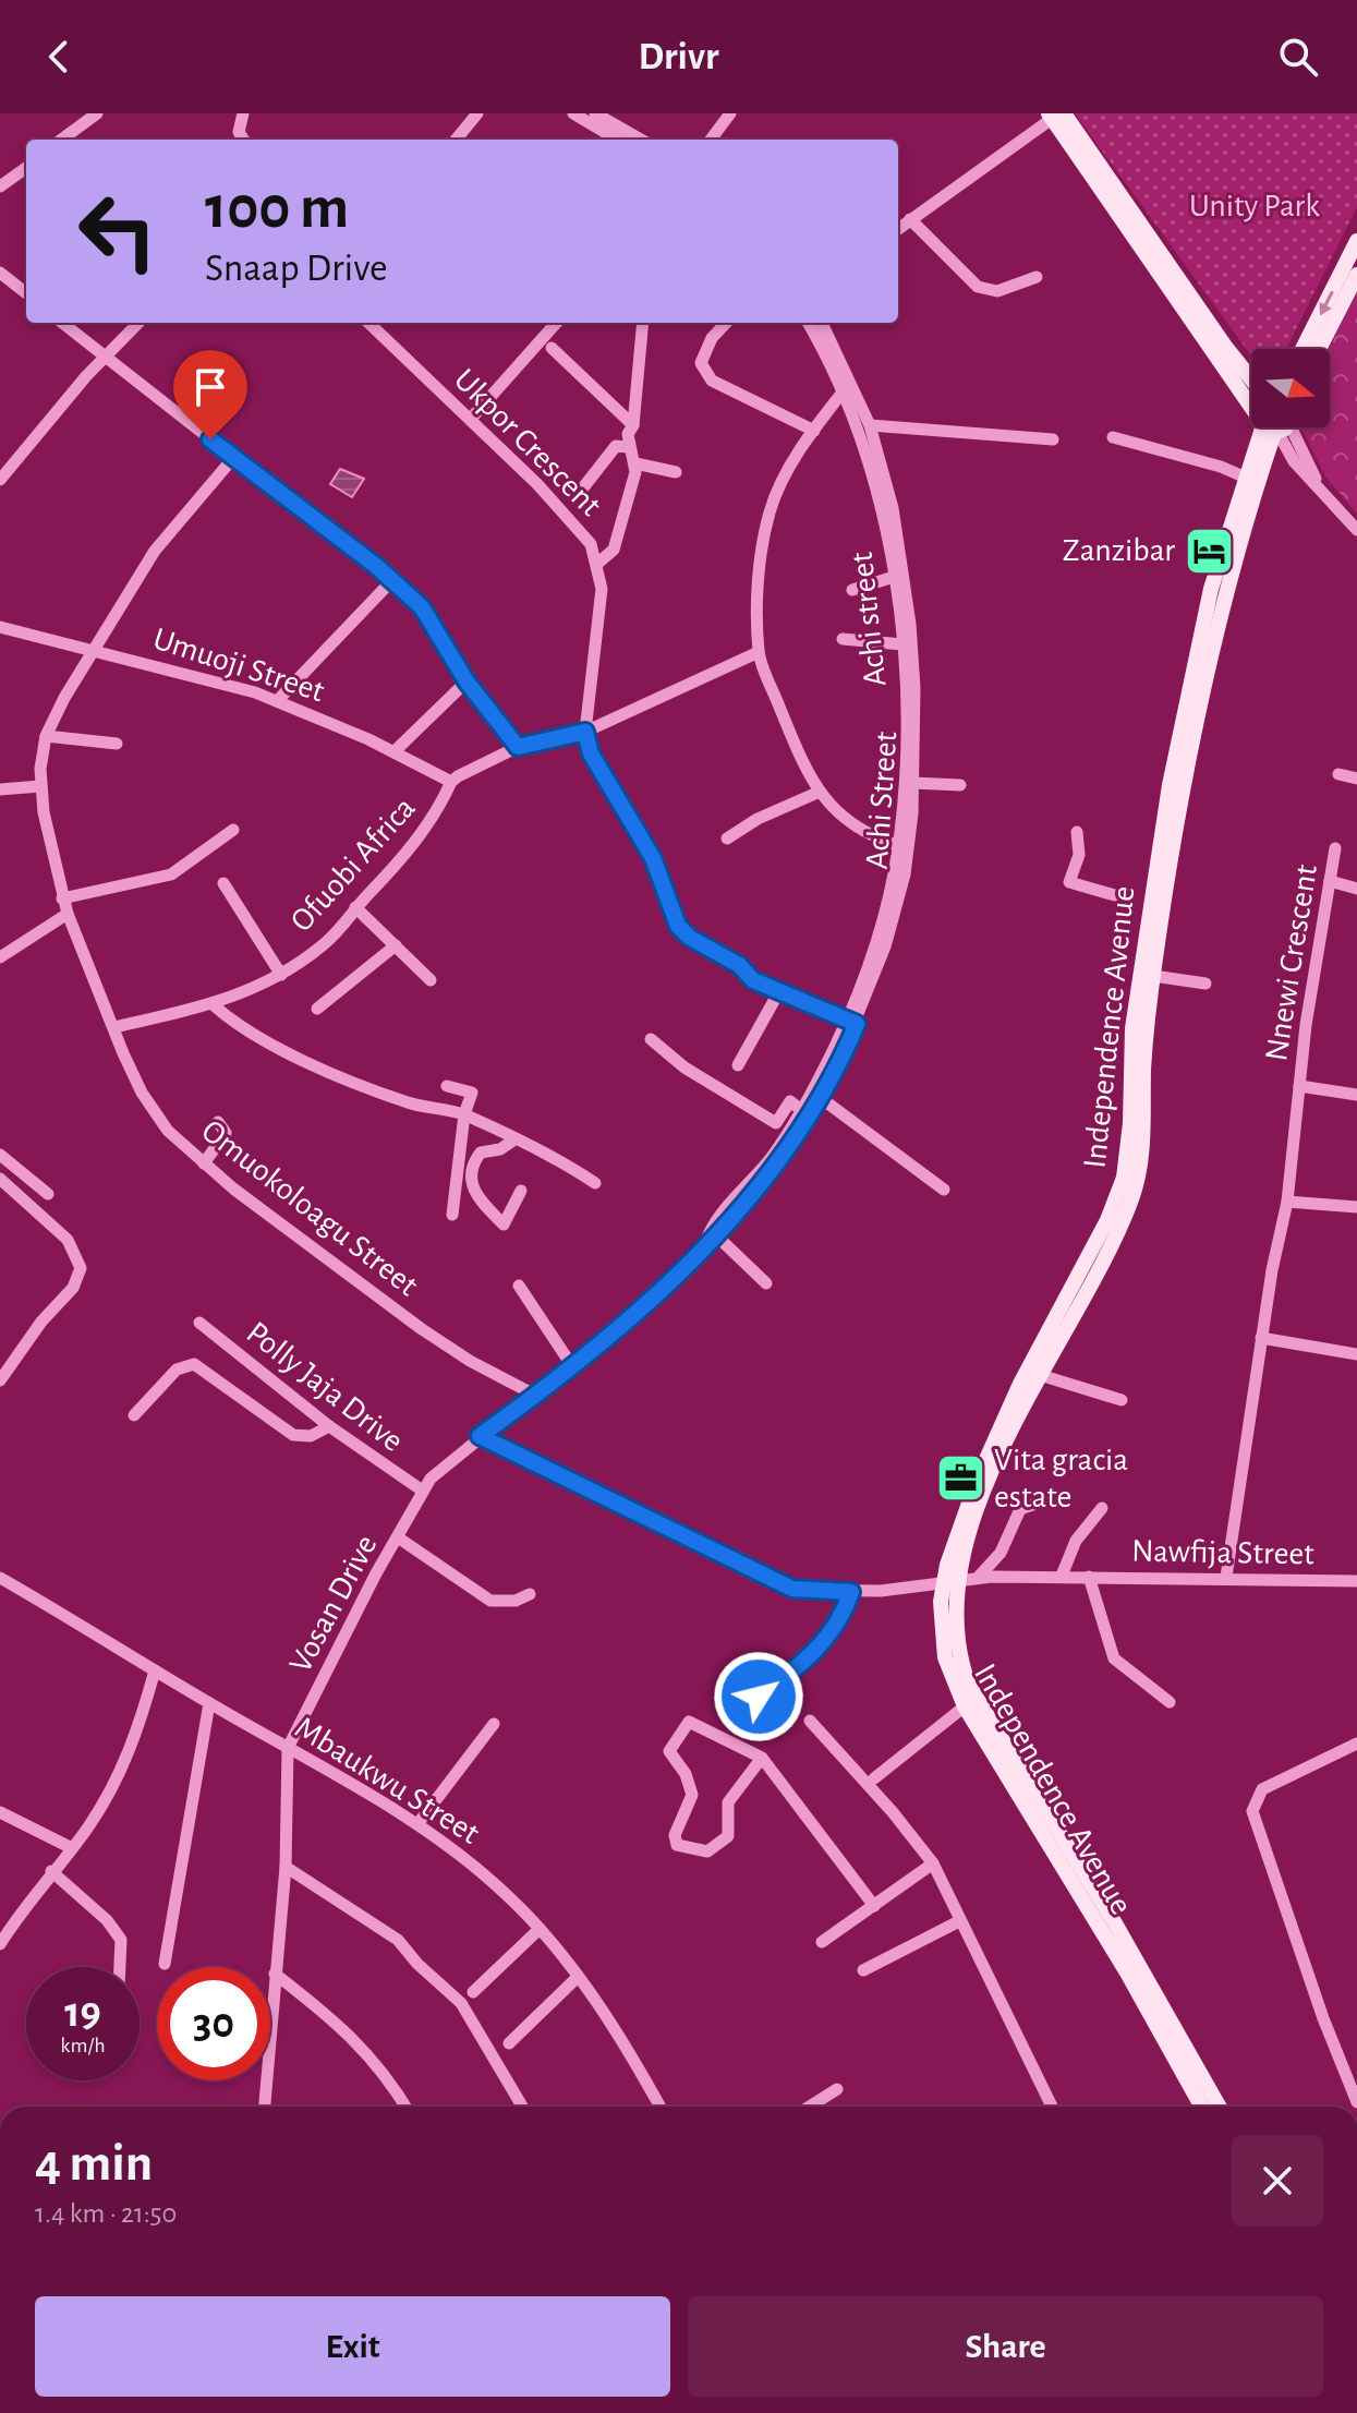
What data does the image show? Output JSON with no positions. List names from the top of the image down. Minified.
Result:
{"streets":{"main road":["Independence Avenue"],"street":["Ukpor Crescent","Achi street","Umuoji Street","Achi Street","Ofuobi Africa","Nnewi Crescent","Omuokoloagu Street","Polly Jaja Drive","Nawfija Street","Vosan Drive","Mbaukwu Street"]},"crossings":[["Ukpor Crescent","Ofuobi Africa"],["Achi street","Achi Street"],["Achi street","Vosan Drive"],["Umuoji Street","Ofuobi Africa"],["Ofuobi Africa","Omuokoloagu Street"],["Nnewi Crescent","Nawfija Street"],["Independence Avenue","Nawfija Street"],["Omuokoloagu Street","Vosan Drive"],["Polly Jaja Drive","Vosan Drive"],["Nawfija Street","Vosan Drive"],["Vosan Drive","Mbaukwu Street"]],"parks":["Unity Park"],"places":{"hotel":["Zanzibar"],"office":["Vita gracia estate"]},"north":"right","page":{"header":"Drivr","turn":["100 m","Snaap Drive"],"speed":"19 km/h","limit":"30","heading":["4 min","1.4 km · 21:50"],"buttons":["Exit","Share"]}}
